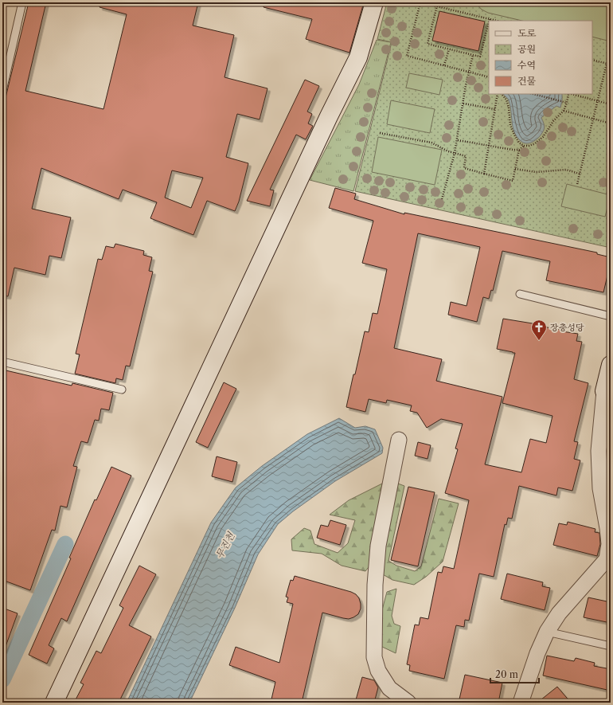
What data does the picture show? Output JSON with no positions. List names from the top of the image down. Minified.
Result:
{"water":["무진천"],"places":{"church":["장충성당"]},"legend":["도로","공원","수역","건물"],"scale_bar":"20 m"}
